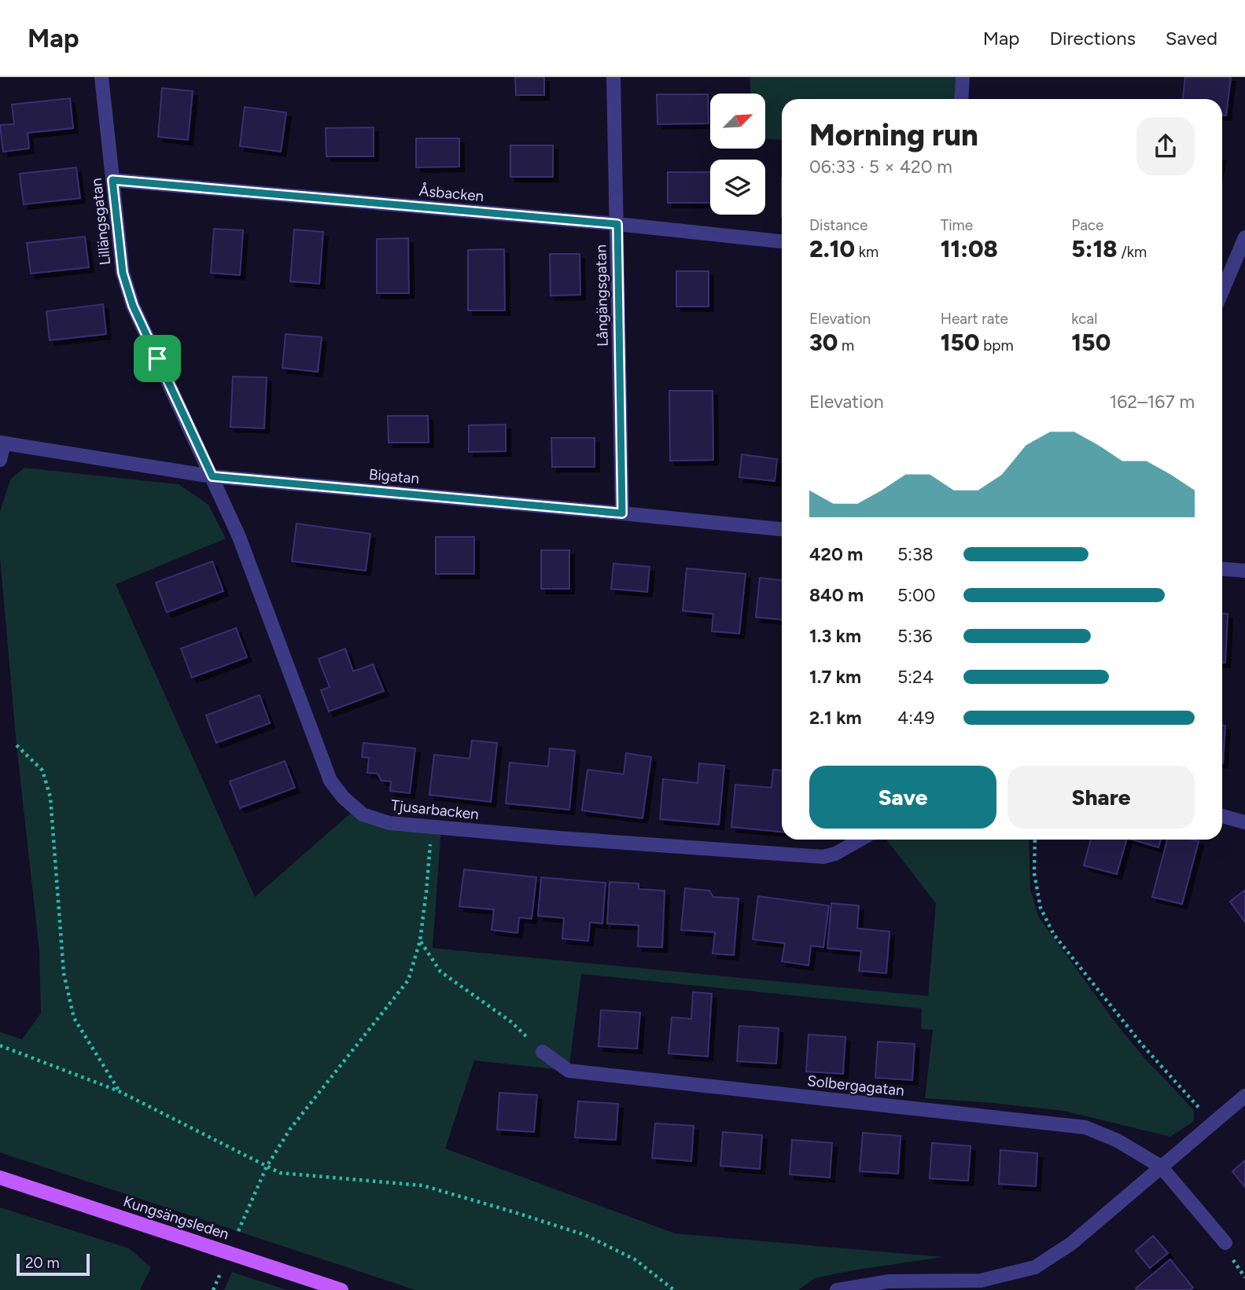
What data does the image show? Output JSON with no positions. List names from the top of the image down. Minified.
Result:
{"streets":{"main road":["Kungsängsleden"],"street":["Åsbacken","Lillängsgatan","Långängsgatan","Bigatan","Tjusarbacken","Solbergagatan"]},"crossings":[["Åsbacken","Lillängsgatan"],["Åsbacken","Långängsgatan"],["Lillängsgatan","Bigatan"],["Lillängsgatan","Tjusarbacken"],["Långängsgatan","Bigatan"],["Bigatan","Tjusarbacken"]],"scale_bar":"20 m","north":"top right","page":{"header":"Map","nav":["Map","Directions","Saved"],"heading":["Morning run","06:33 · 5 × 420 m"],"stats":[["Distance","2.10 km"],["Time","11:08"],["Pace","5:18 /km"],["Elevation","30 m"],["Heart rate","150 bpm"],["kcal","150"]],"chart":["Elevation","162–167 m"],"list":[{"name":"420 m","note":"5:38"},{"name":"840 m","note":"5:00"},{"name":"1.3 km","note":"5:36"},{"name":"1.7 km","note":"5:24"},{"name":"2.1 km","note":"4:49"}],"buttons":["Save","Share"],"scale":"20 m"}}
